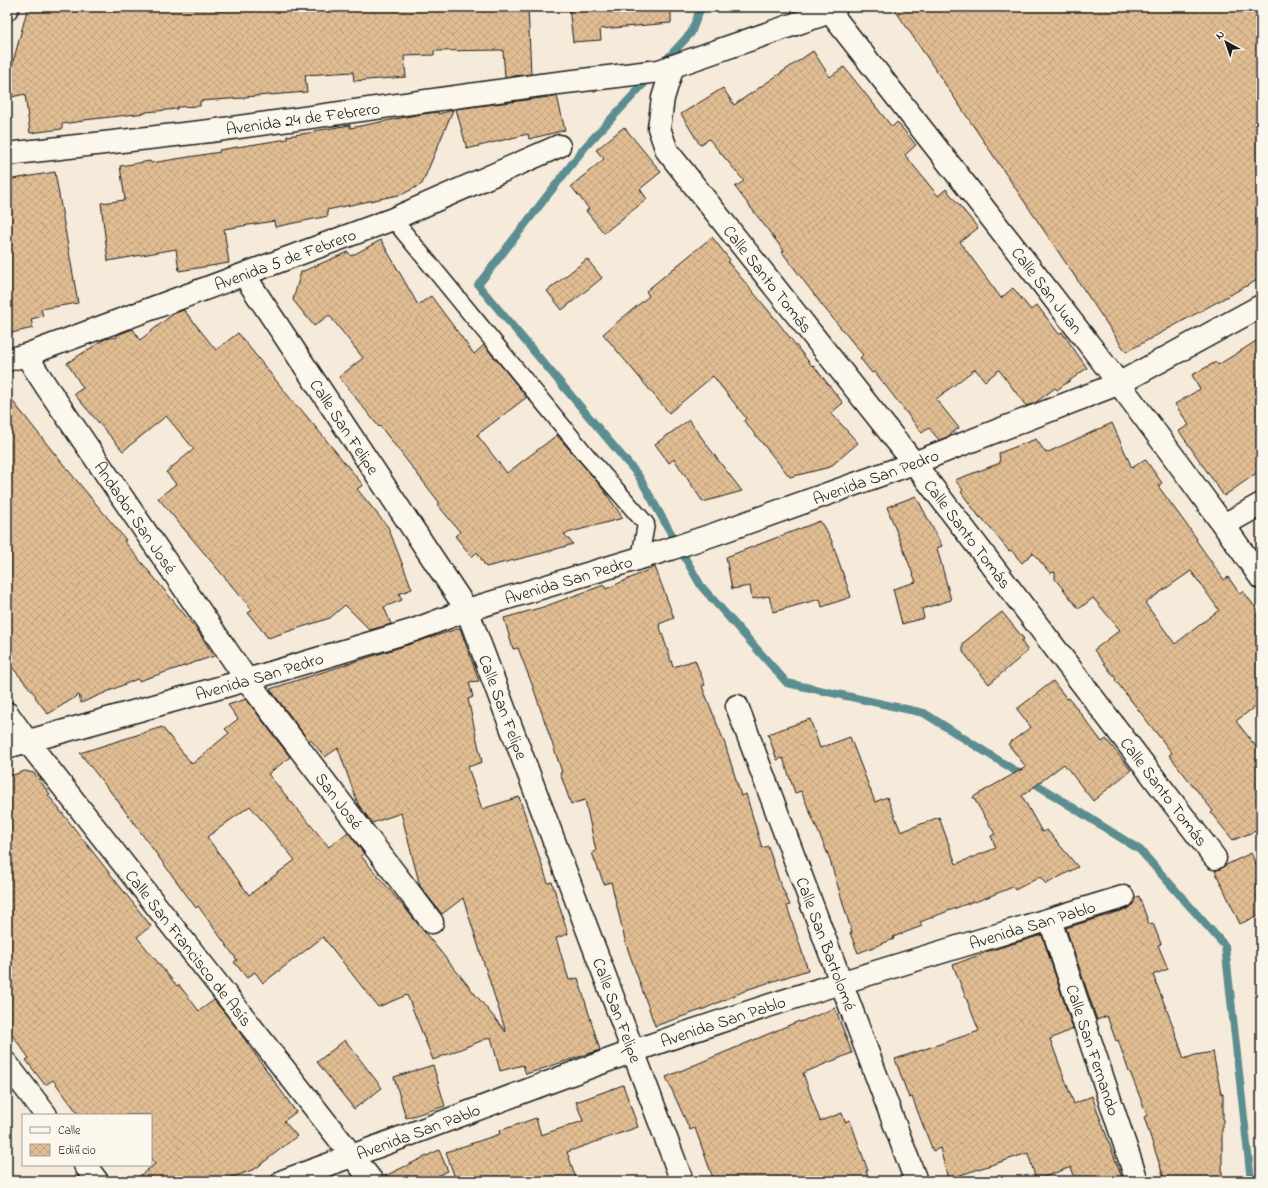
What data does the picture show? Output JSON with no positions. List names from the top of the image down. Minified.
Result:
{"streets":{"street":["Avenida 24 de Febrero","Avenida 5 de Febrero","Calle Santo Tomás","Calle San Juan","Calle San Felipe","Avenida San Pedro","Andador San José","San José","Avenida San Pablo","Calle San Bartolomé","Calle San Francisco de Asís","Calle San Fernando"]},"crossings":[["Avenida 24 de Febrero","Calle Santo Tomás"],["Avenida 5 de Febrero","Calle San Felipe"],["Avenida 5 de Febrero","Andador San José"],["Calle Santo Tomás","Avenida San Pedro"],["Calle San Juan","Avenida San Pedro"],["Calle San Felipe","Avenida San Pedro"],["Calle San Felipe","Avenida San Pablo"],["Avenida San Pedro","Andador San José"],["Avenida San Pedro","San José"],["Avenida San Pedro","Calle San Francisco de Asís"],["Andador San José","San José"],["Avenida San Pablo","Calle San Bartolomé"],["Avenida San Pablo","Calle San Francisco de Asís"],["Avenida San Pablo","Calle San Fernando"]],"legend":["Calle","Edificio"],"north":"top left"}
